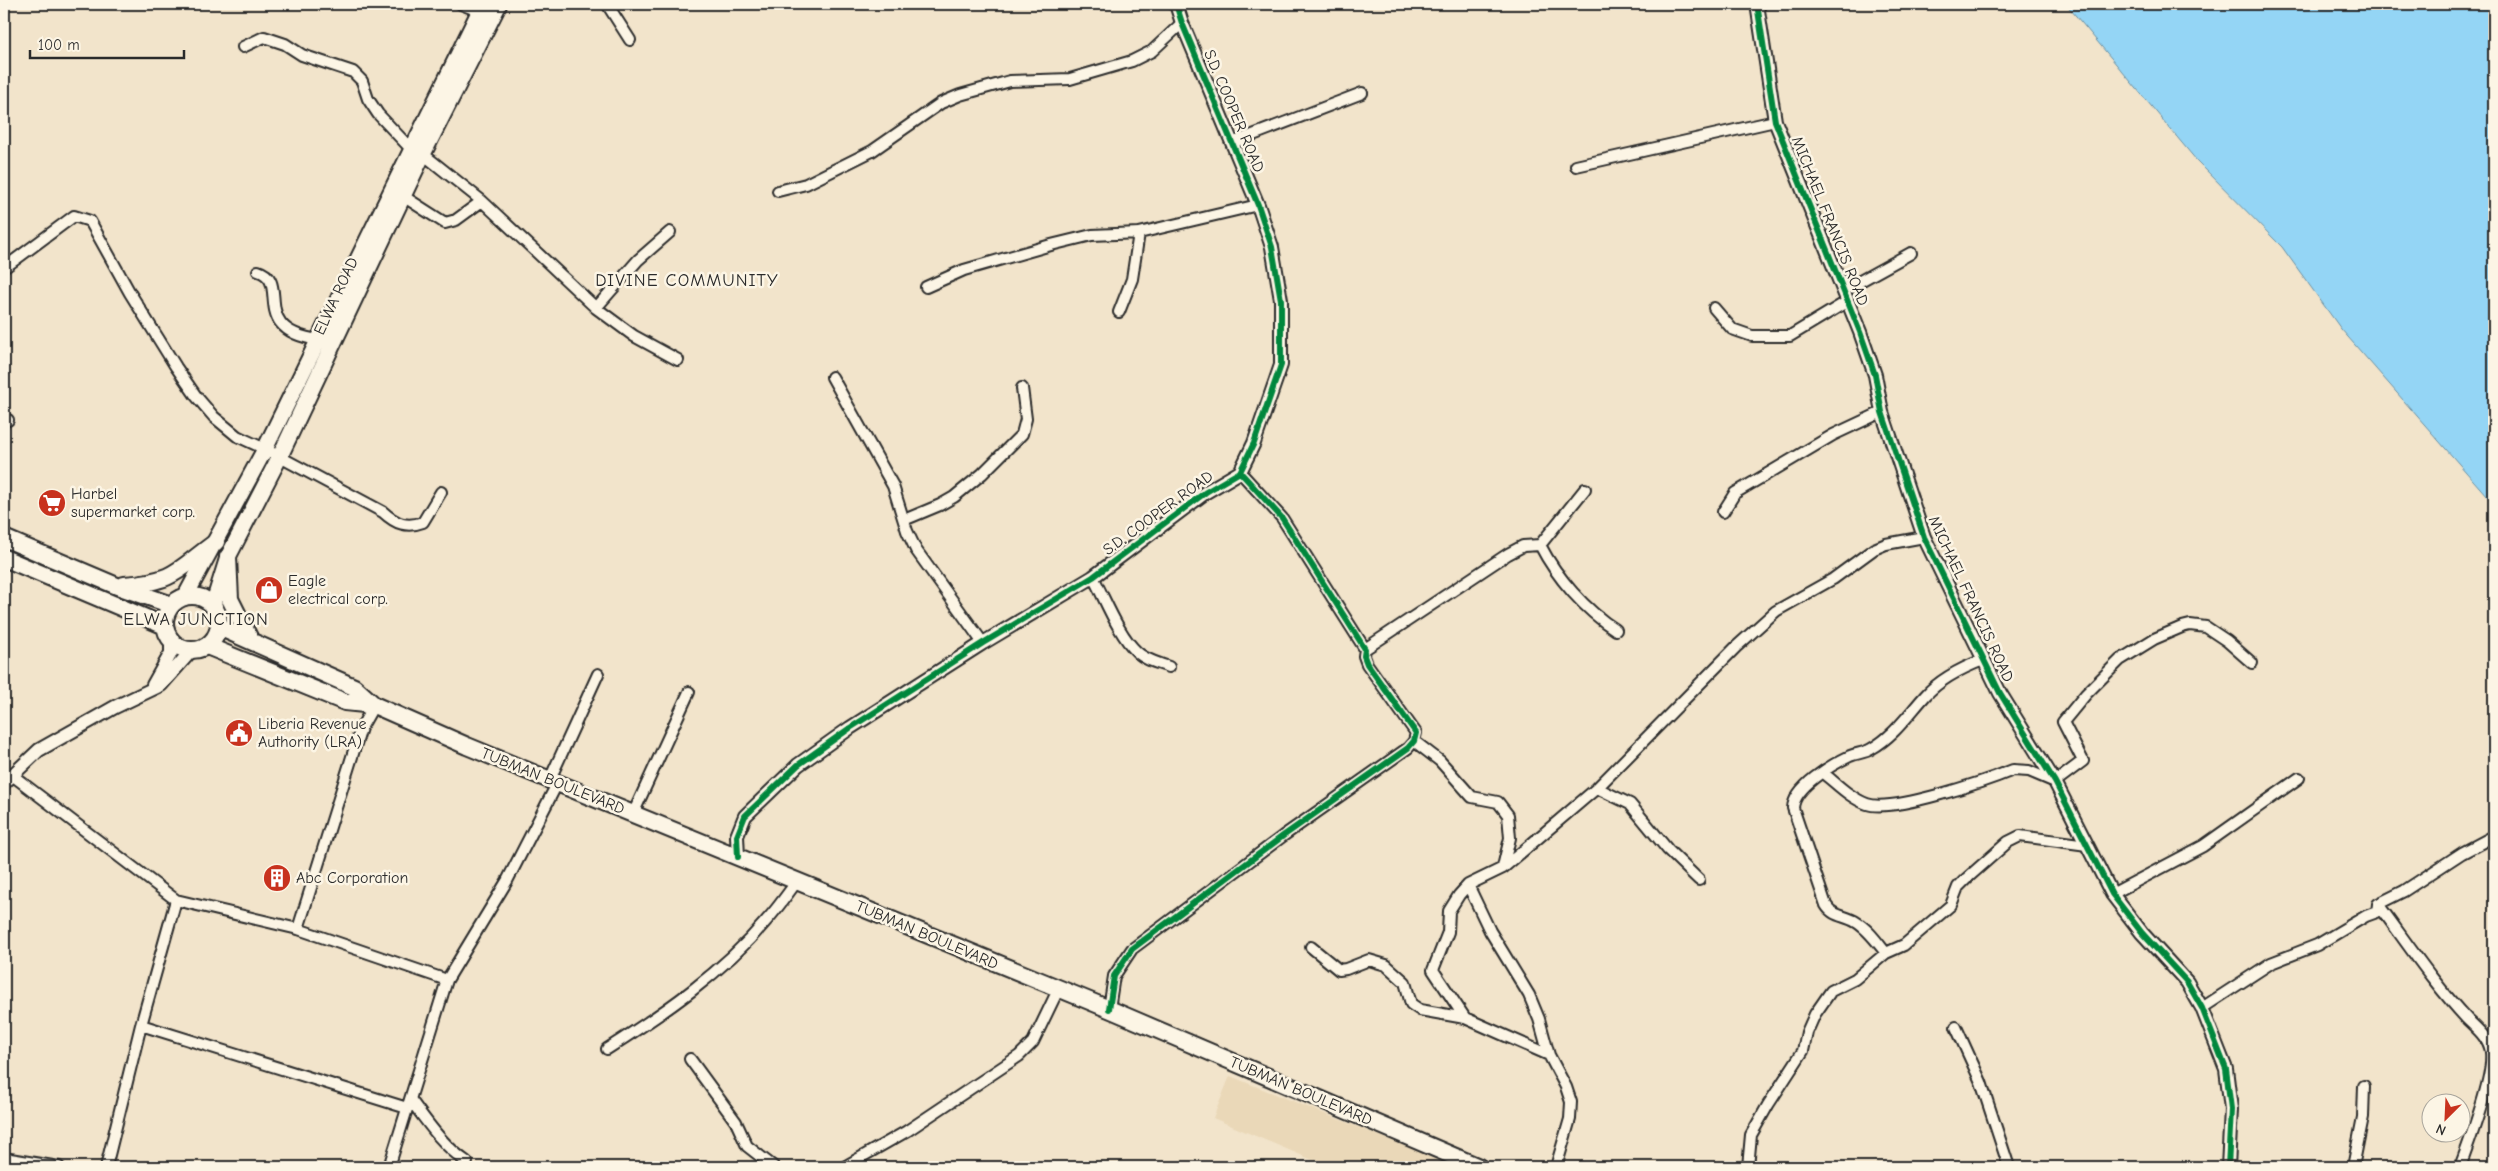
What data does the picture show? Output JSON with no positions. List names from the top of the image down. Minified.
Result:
{"streets":{"highway":["TUBMAN BOULEVARD"],"main road":["ELWA ROAD"],"street":["S.D. COOPER ROAD","MICHAEL FRANCIS ROAD"]},"crossings":[["S.D. COOPER ROAD","TUBMAN BOULEVARD"],["ELWA ROAD","TUBMAN BOULEVARD"]],"districts":["DIVINE COMMUNITY","ELWA JUNCTION"],"places":{"supermarket":["Harbel supermarket corp."],"shop":["Eagle electrical corp."],"public building":["Liberia Revenue Authority (LRA)"],"building":["Abc Corporation"]},"scale_bar":"100 m","north":"bottom left"}
